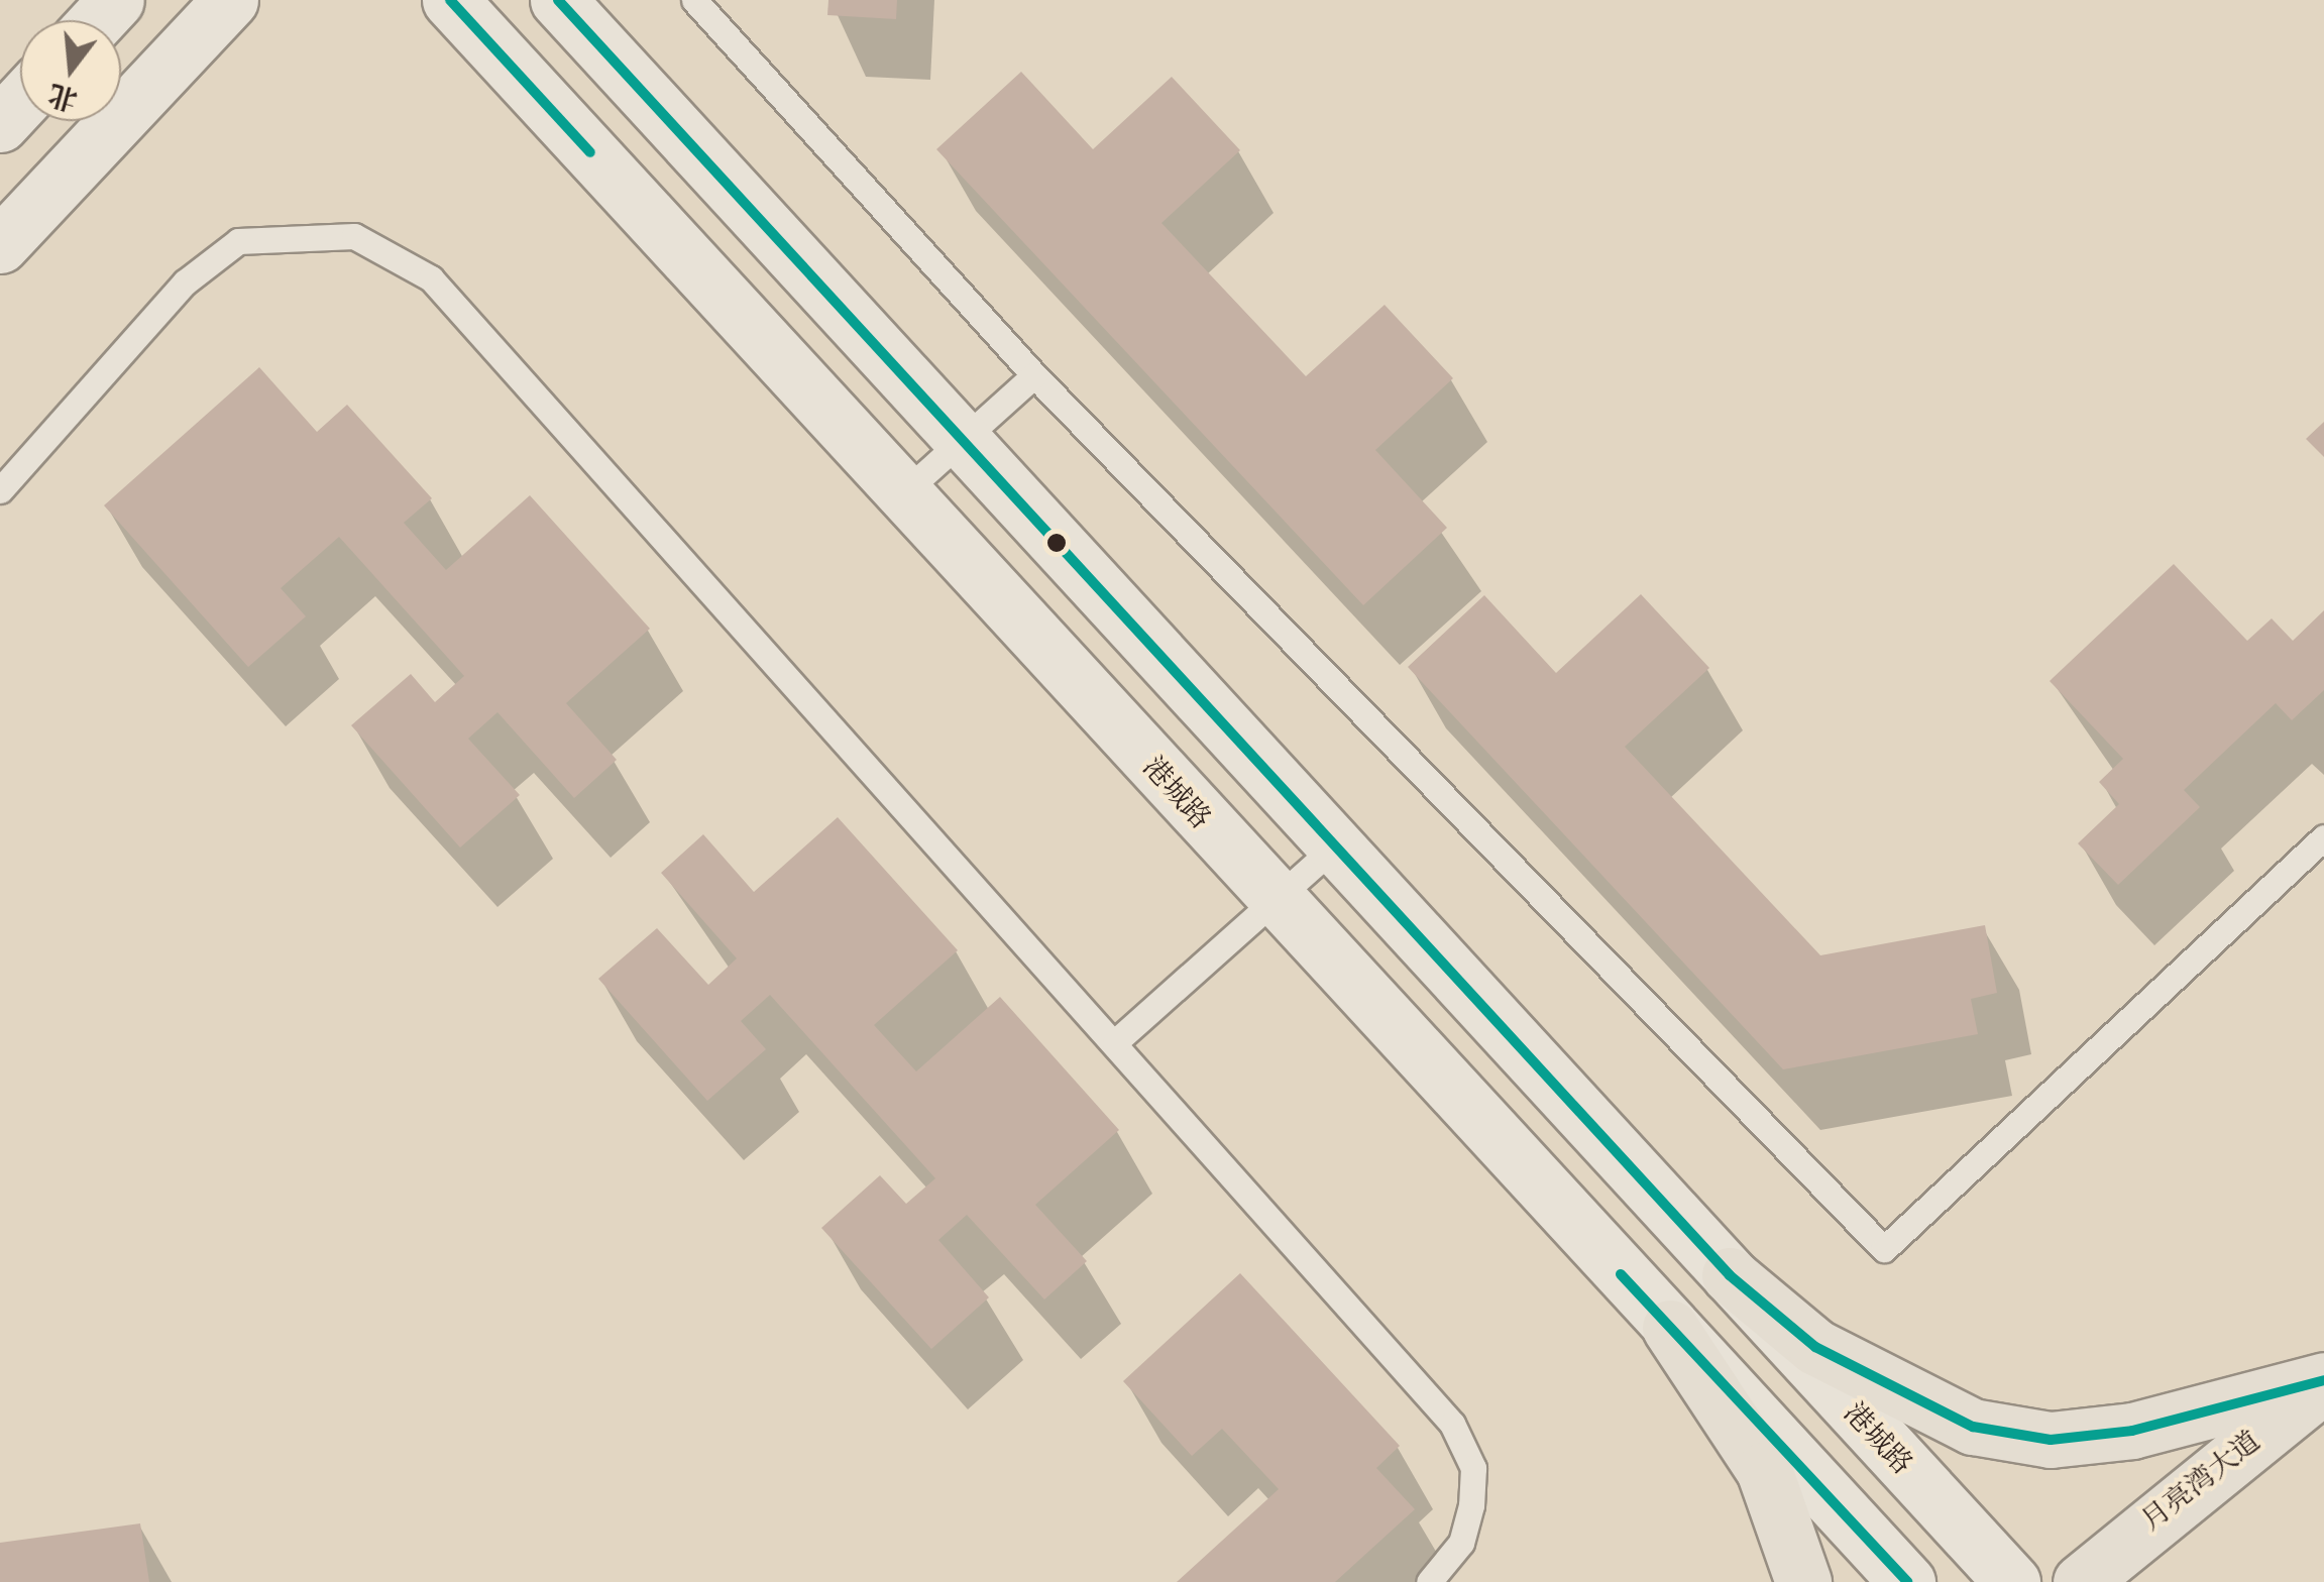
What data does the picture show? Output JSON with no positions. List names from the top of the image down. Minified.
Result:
{"streets":{"main road":["月亮湾大道"],"street":["港城路"]},"north":"bottom"}
